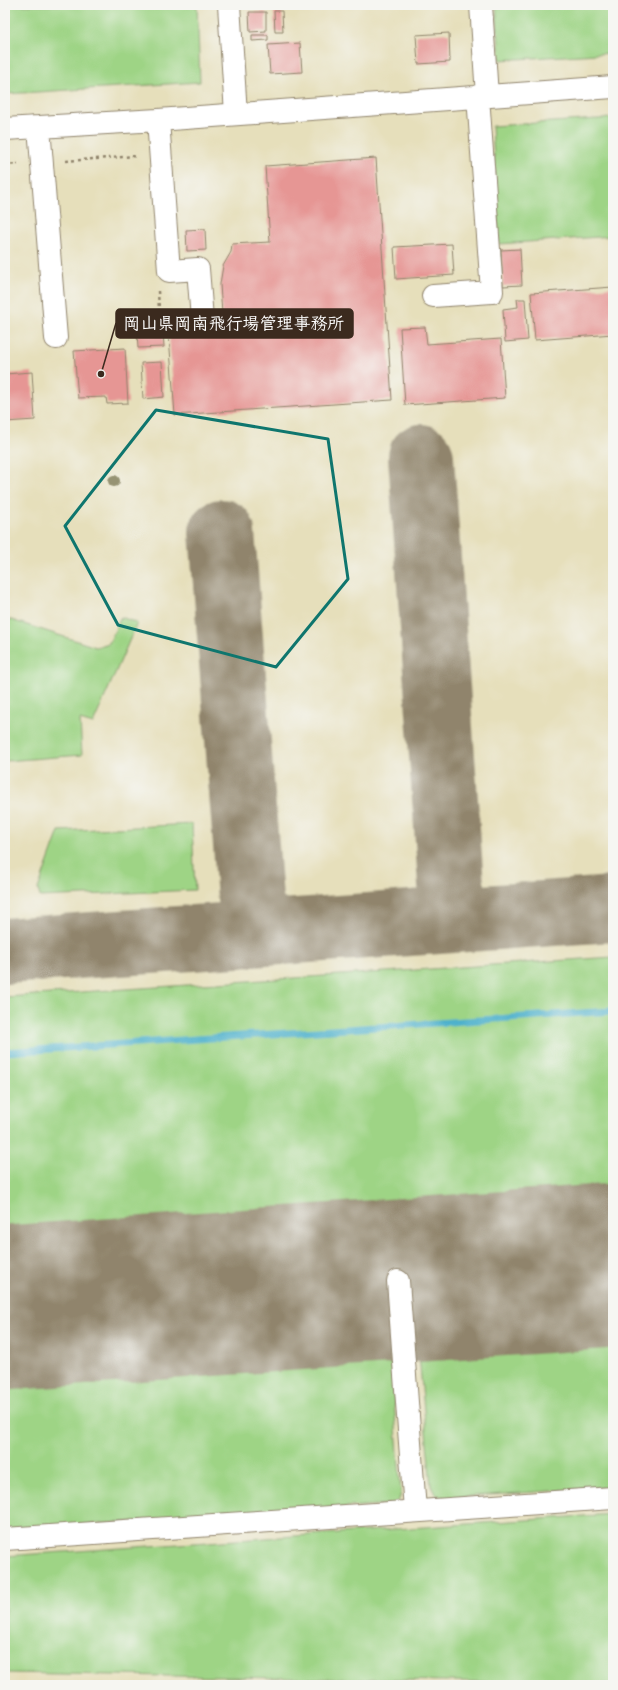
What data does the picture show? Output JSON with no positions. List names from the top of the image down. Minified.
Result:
{"places":["岡山県岡南飛行場管理事務所"]}
